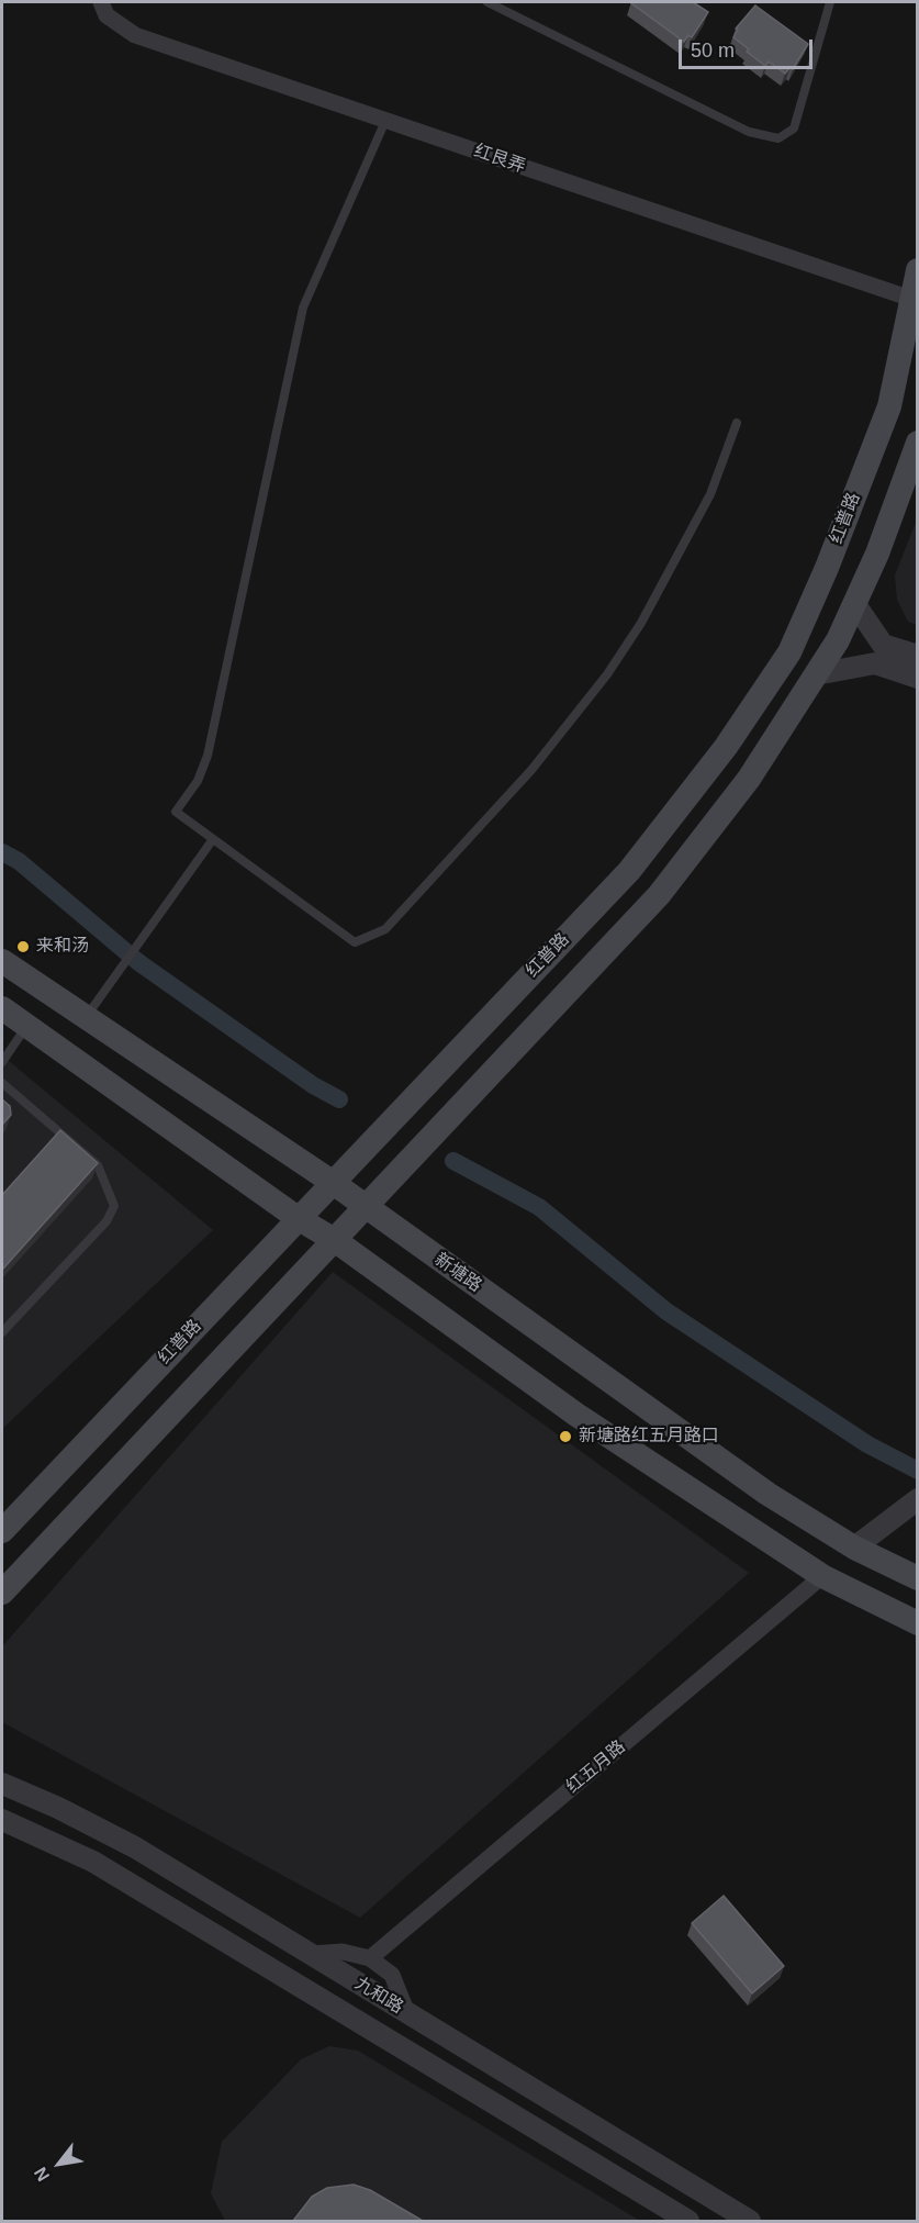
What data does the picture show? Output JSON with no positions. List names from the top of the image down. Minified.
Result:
{"streets":{"main road":["红普路","新塘路"],"street":["红艮弄","红五月路","九和路"]},"crossings":[["红艮弄","红普路"],["红普路","新塘路"]],"places":["来和汤","新塘路红五月路口"],"scale_bar":"50 m","north":"bottom left"}
